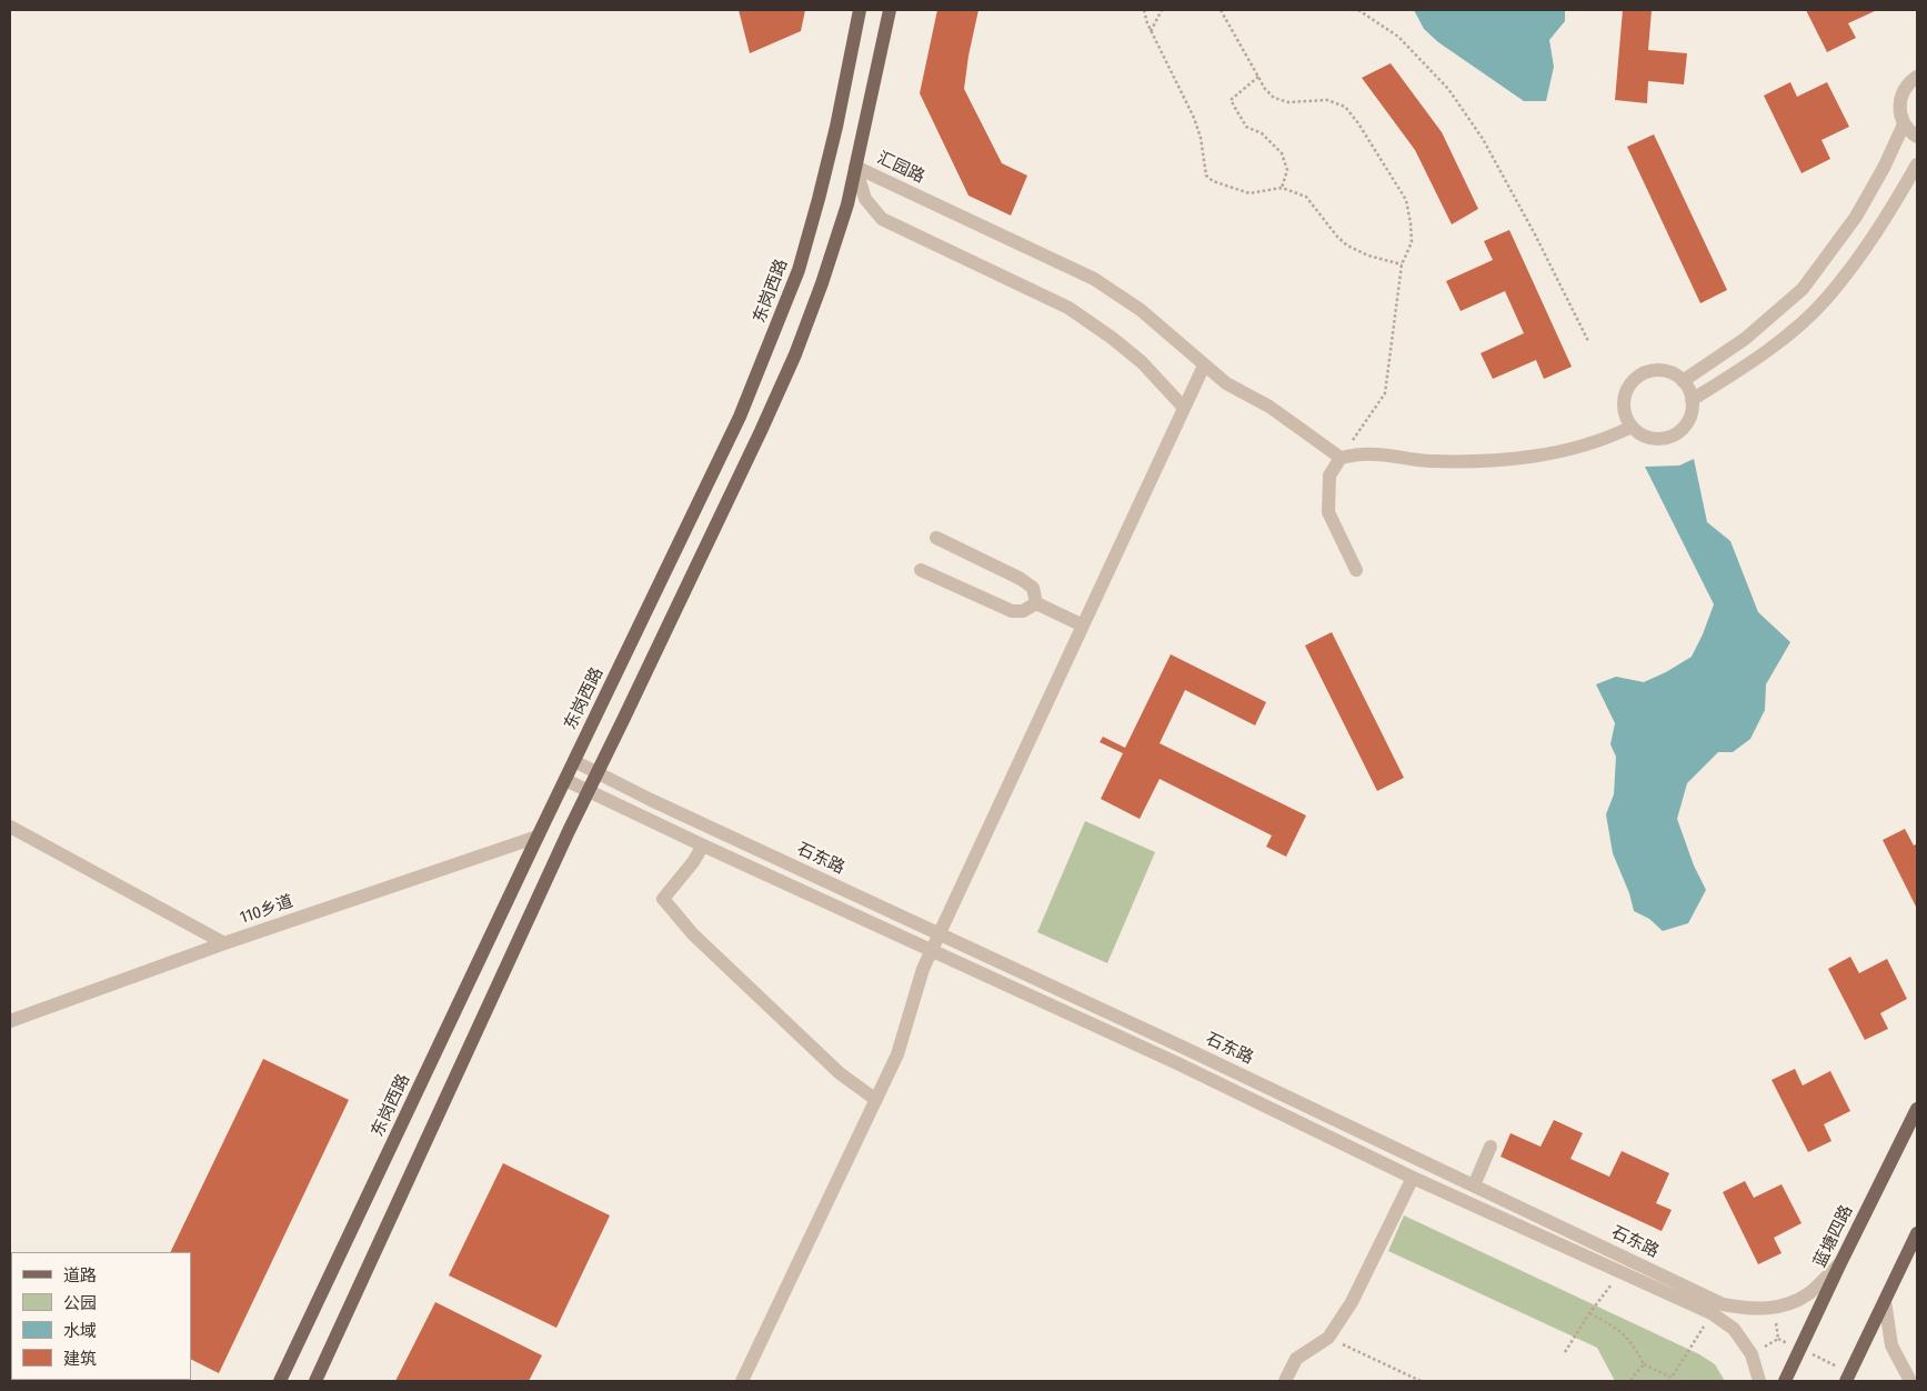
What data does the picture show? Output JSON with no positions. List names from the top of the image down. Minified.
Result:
{"streets":{"main road":["东岗西路","蓝塘四路"],"street":["汇园路","石东路","110乡道"]},"crossings":[["东岗西路","石东路"],["东岗西路","110乡道"],["石东路","蓝塘四路"]],"legend":["道路","公园","水域","建筑"]}
